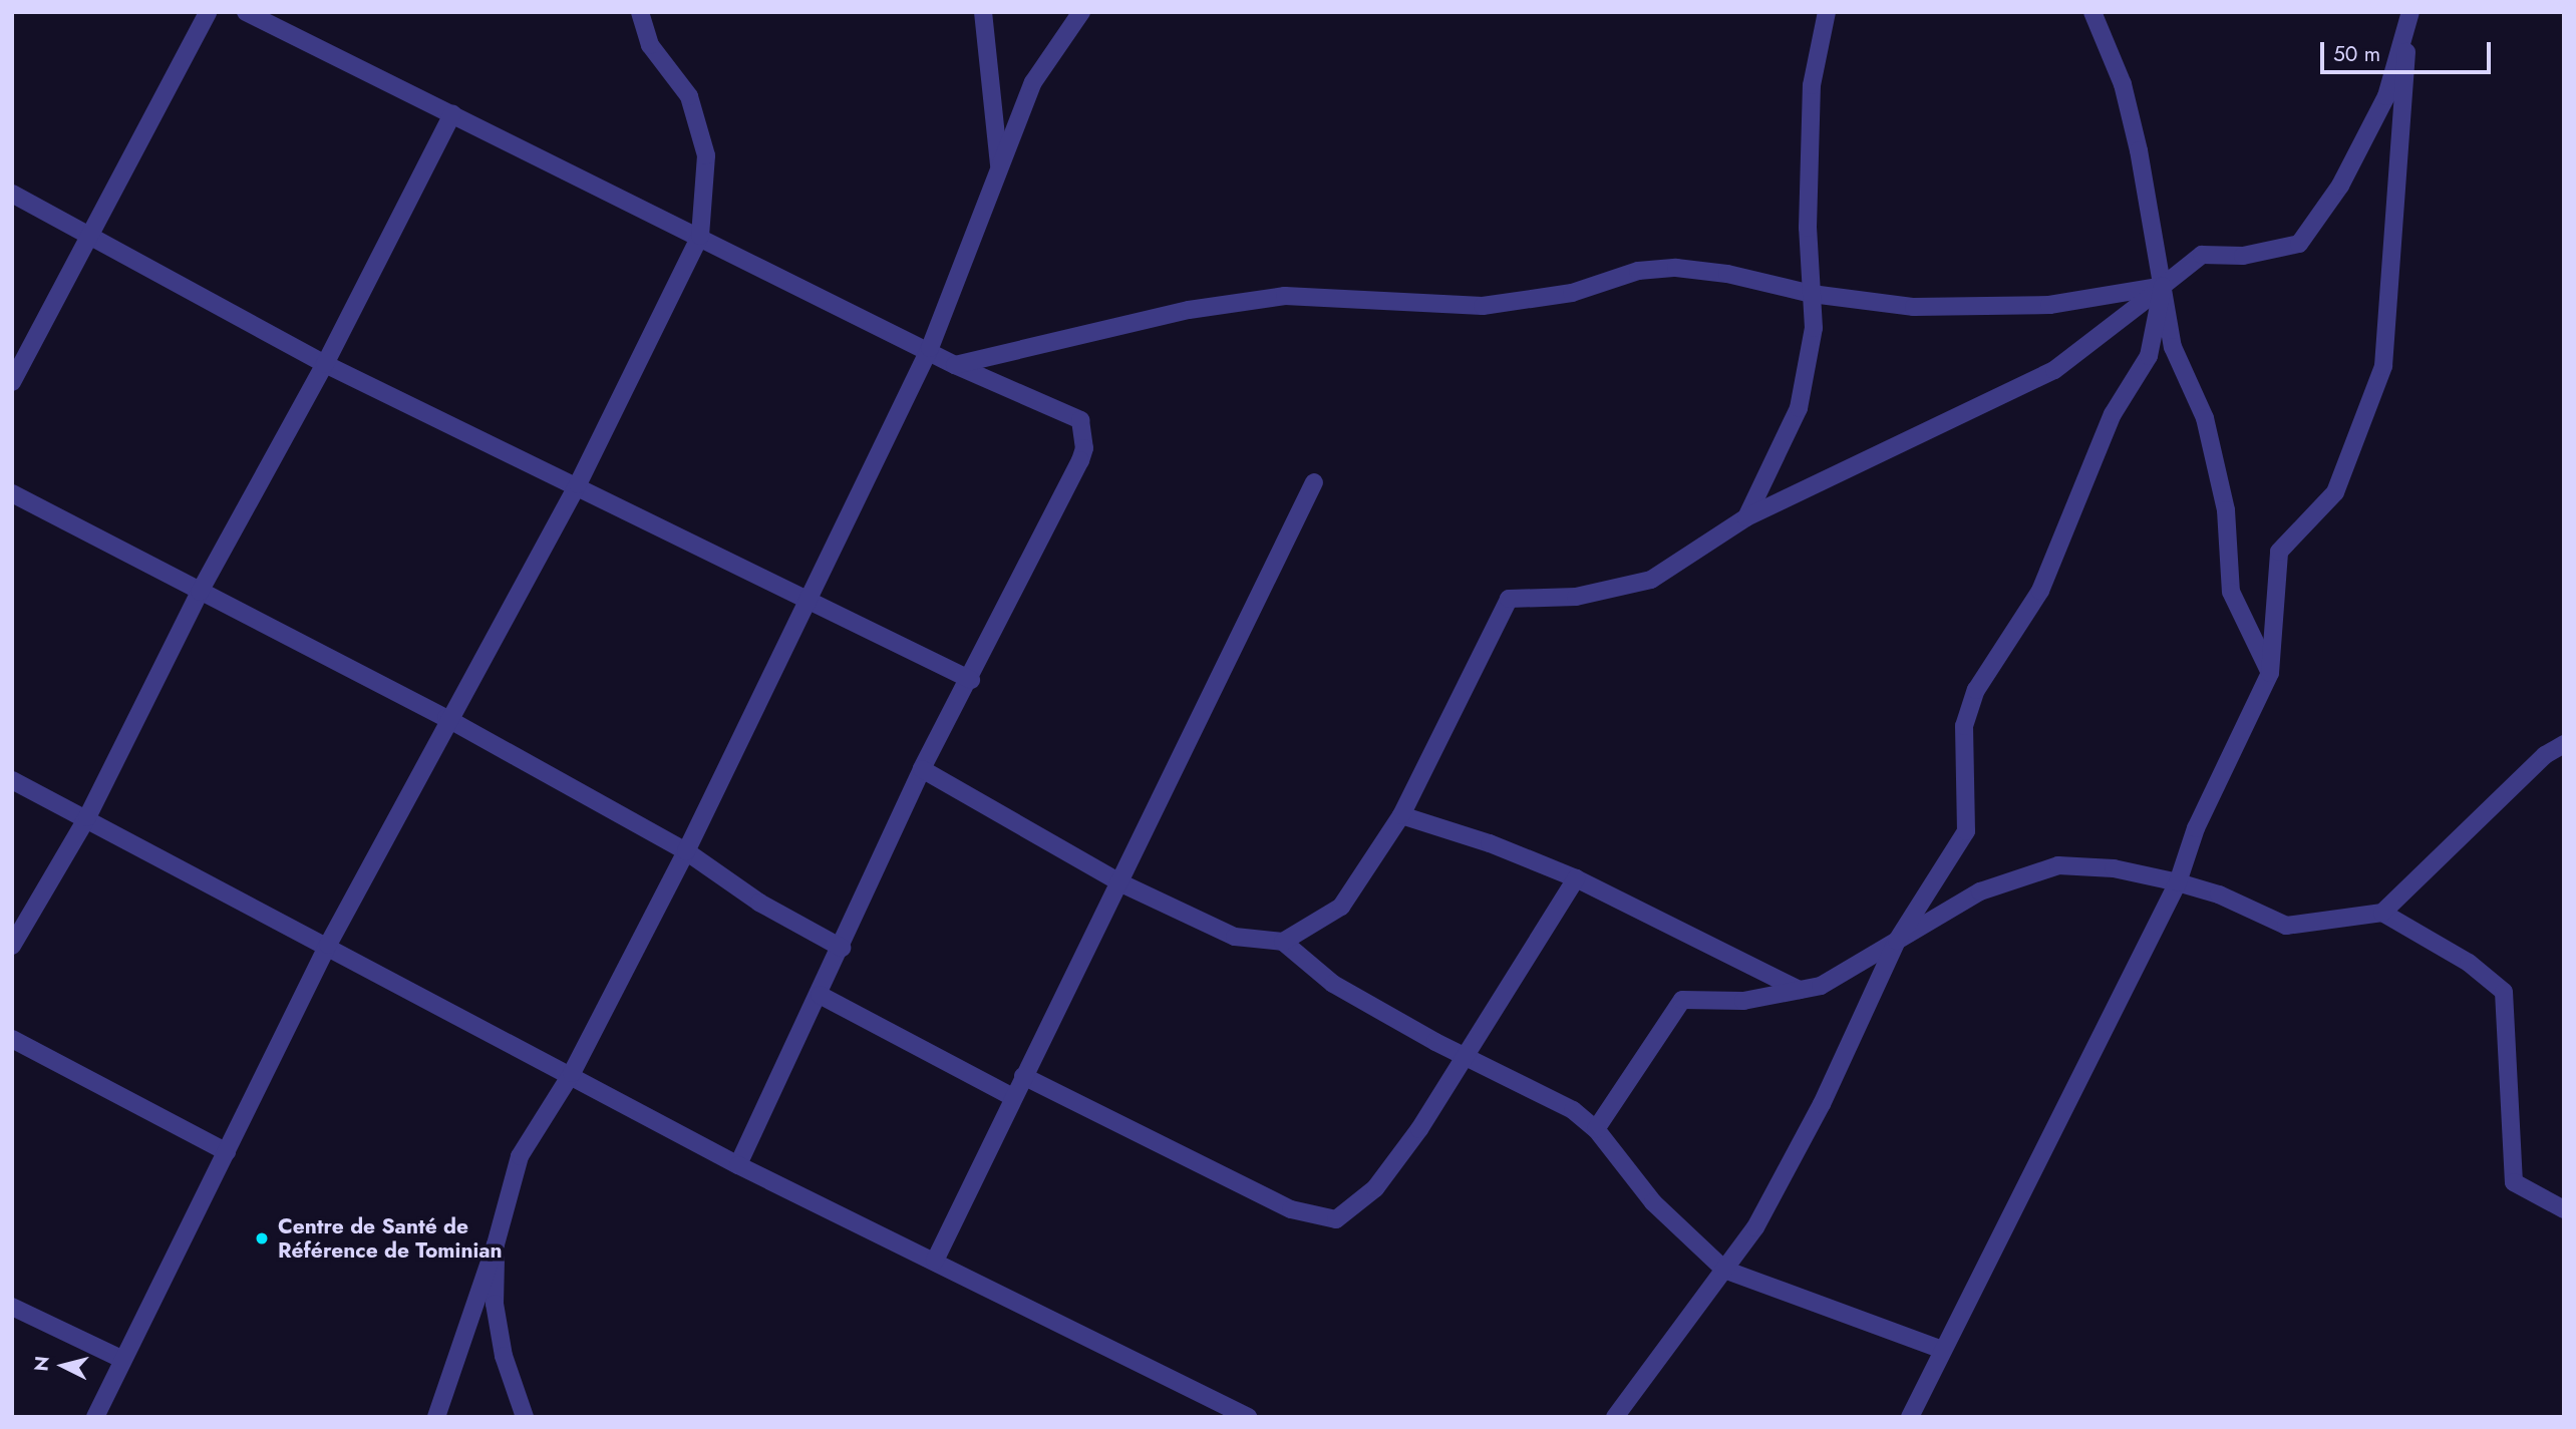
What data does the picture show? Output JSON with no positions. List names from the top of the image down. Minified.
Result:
{"places":["Centre de Santé de Référence de Tominian"],"scale_bar":"50 m","north":"left"}
